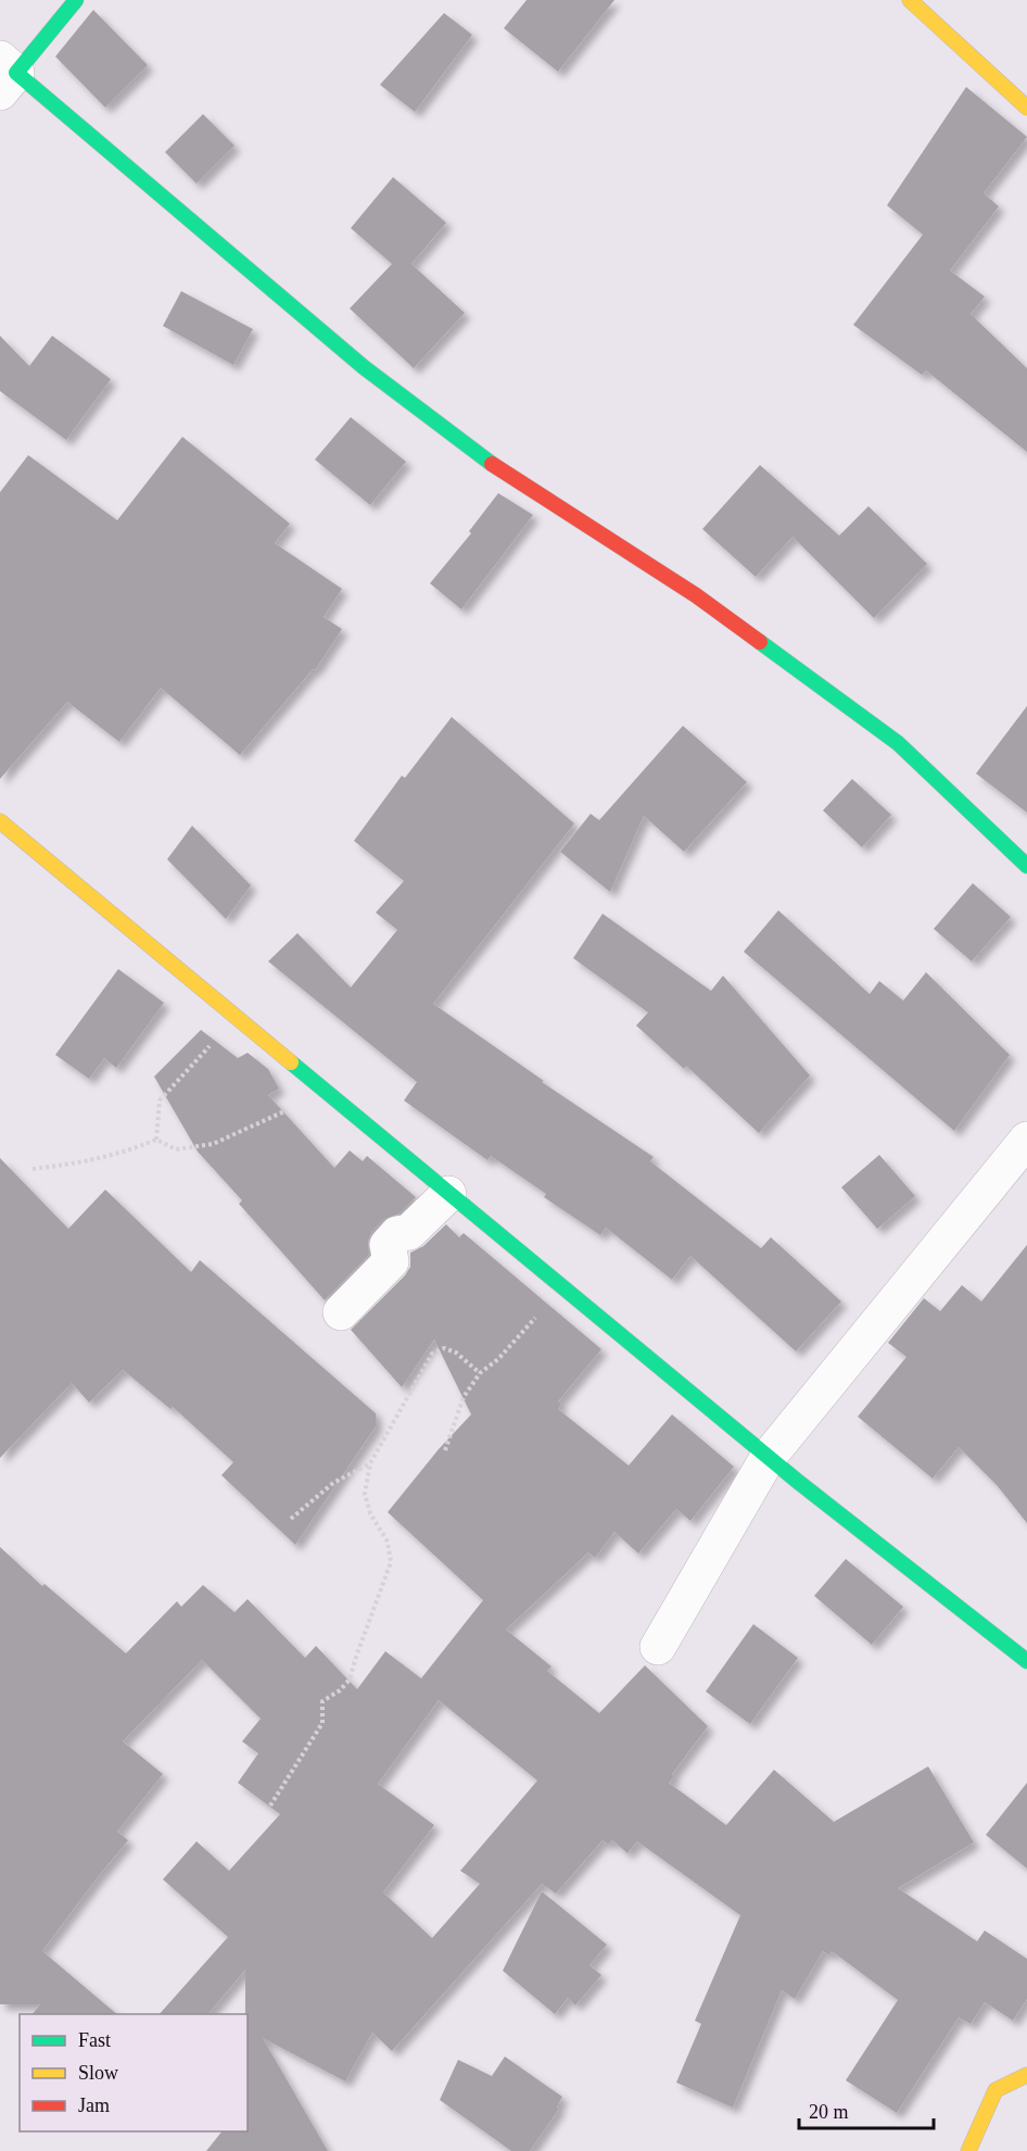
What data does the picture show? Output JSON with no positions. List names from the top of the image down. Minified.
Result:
{"legend":["Fast","Slow","Jam"],"scale_bar":"20 m"}
